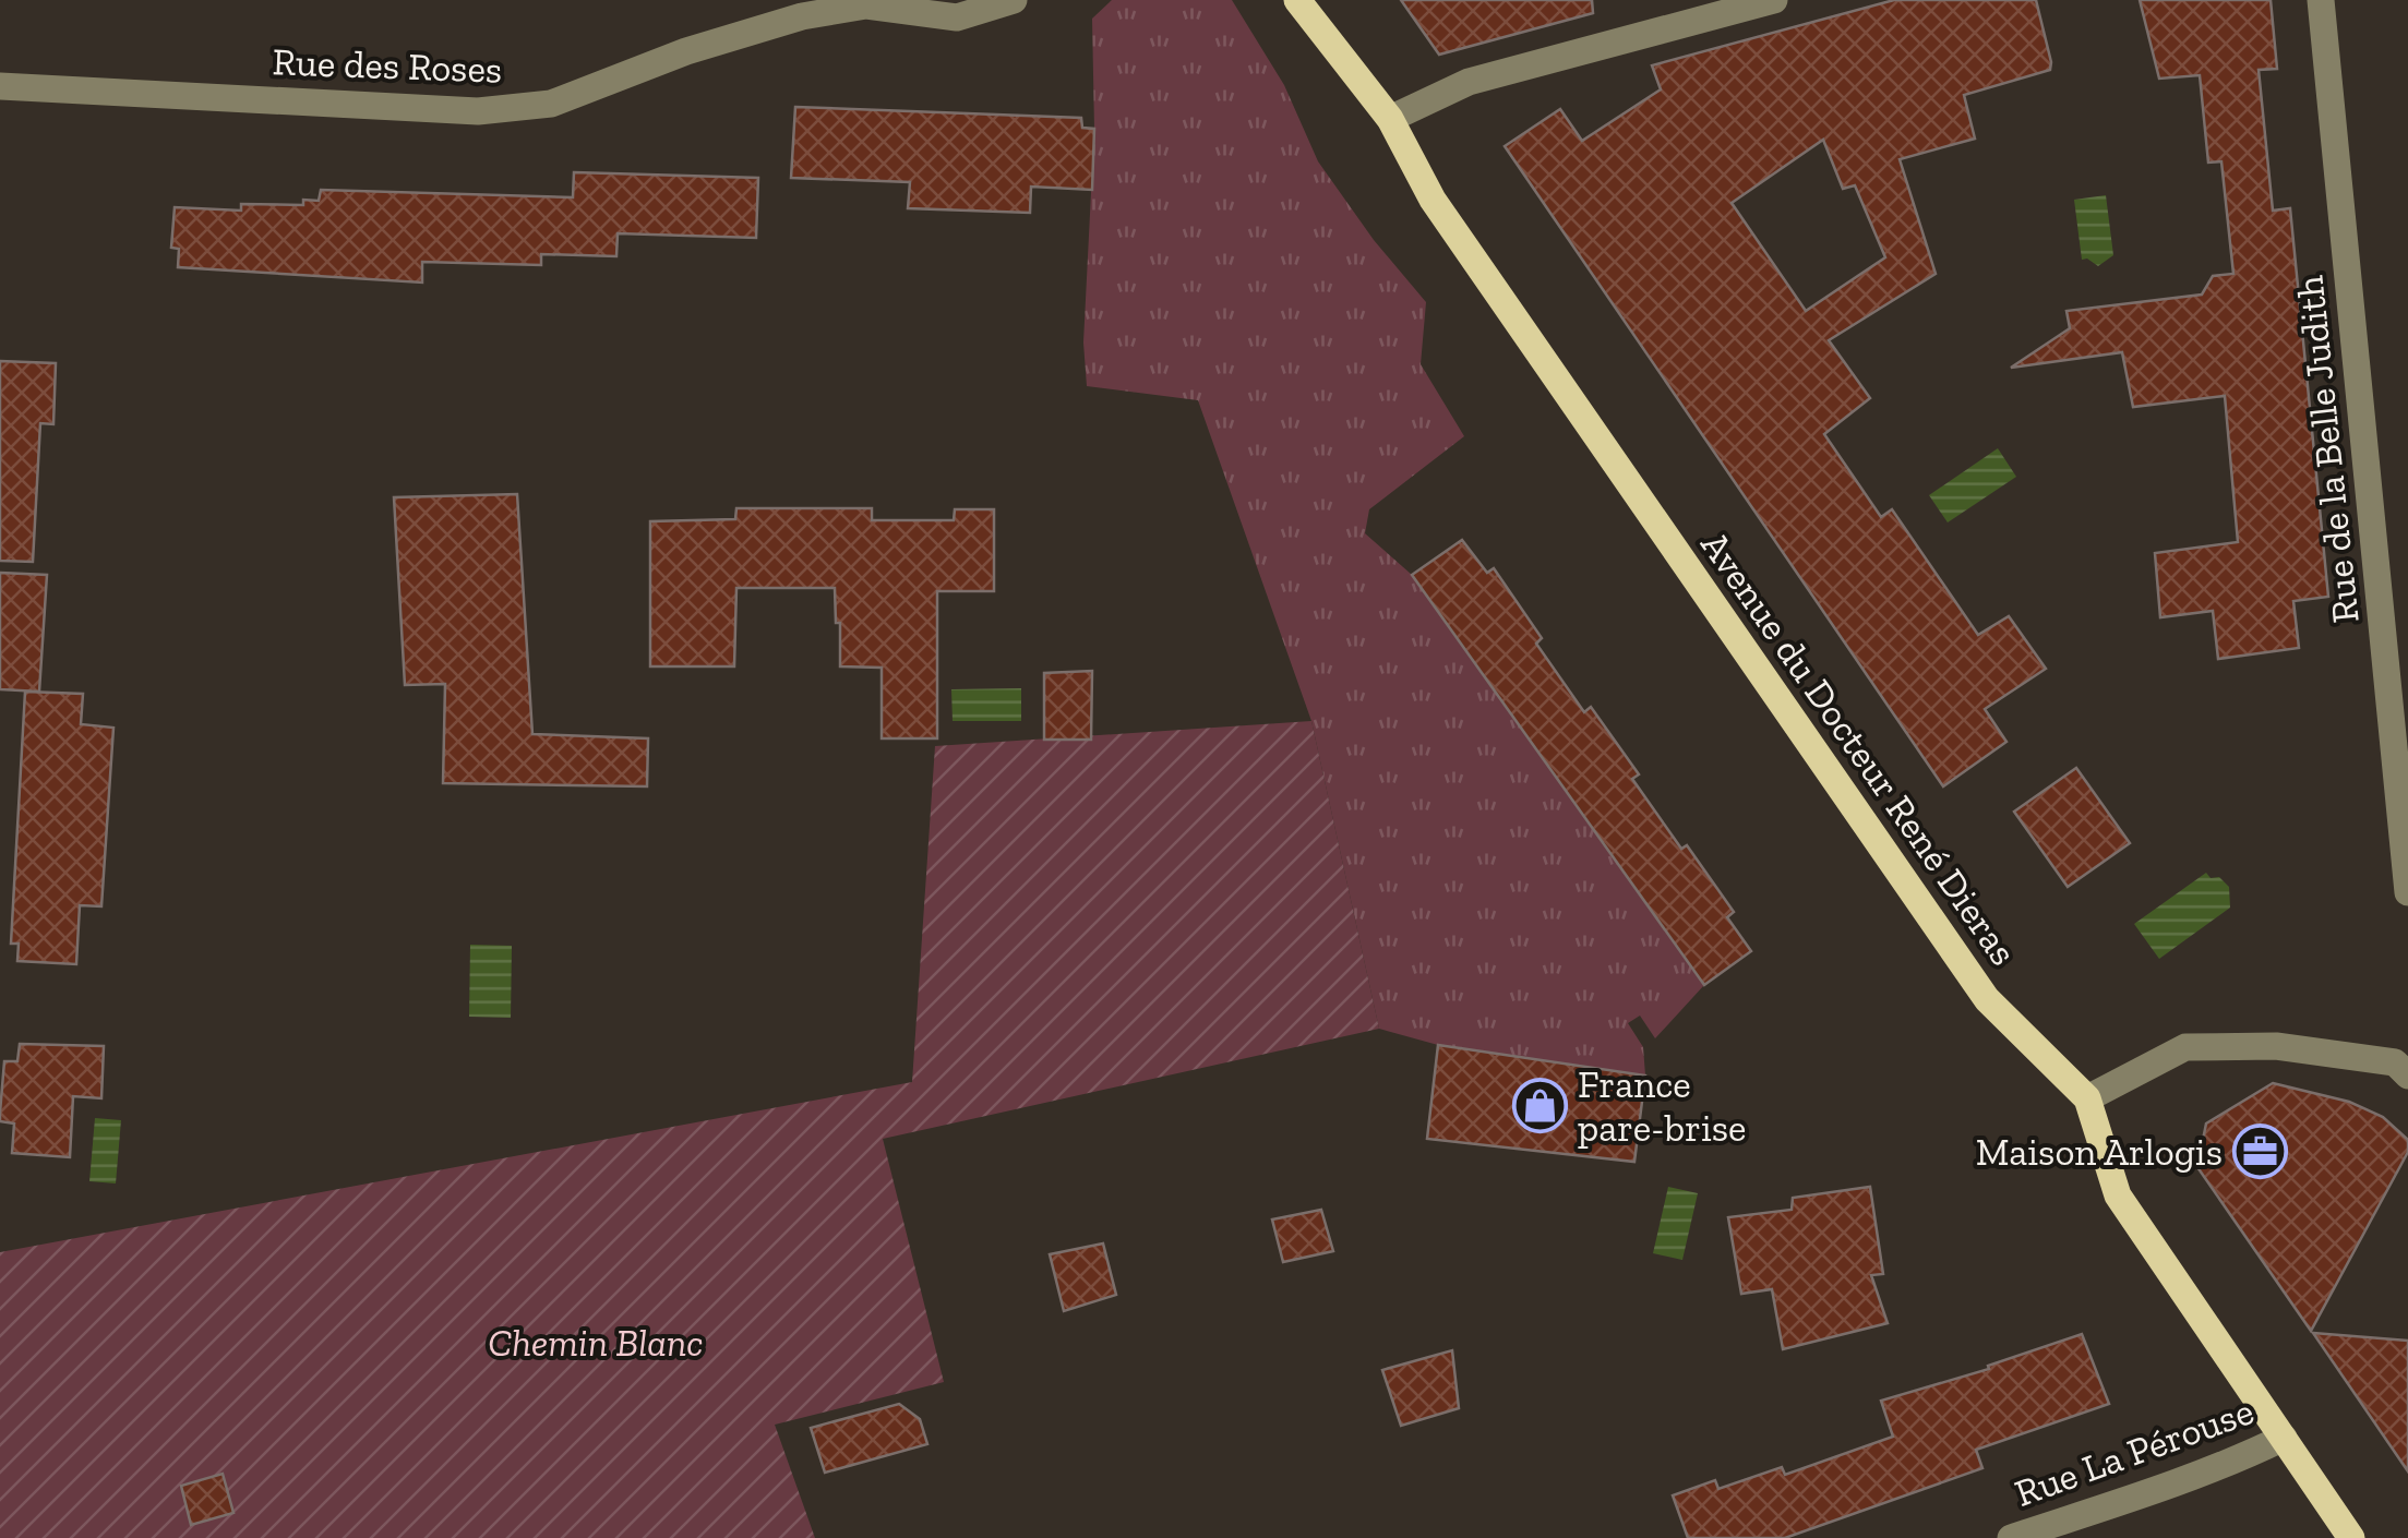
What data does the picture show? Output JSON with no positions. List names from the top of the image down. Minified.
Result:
{"streets":{"main road":["Avenue du Docteur René Dieras"],"street":["Rue des Roses","Rue de la Belle Judith","Rue La Pérouse"]},"crossings":[["Avenue du Docteur René Dieras","Rue La Pérouse"]],"parks":["Chemin Blanc"],"places":{"shop":["France pare-brise"],"office":["Maison Arlogis"]}}
